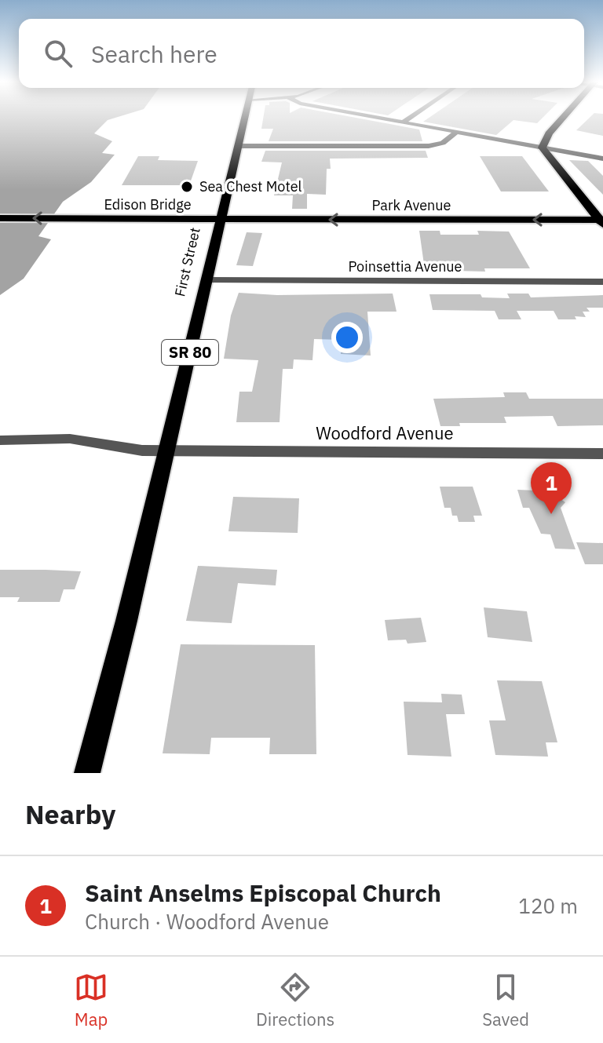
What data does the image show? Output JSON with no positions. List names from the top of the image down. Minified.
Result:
{"streets":{"main road":["Edison Bridge","Park Avenue","First Street","SR 80"],"street":["Poinsettia Avenue","Woodford Avenue"]},"crossings":[["Edison Bridge","Park Avenue"],["Edison Bridge","First Street"],["Park Avenue","First Street"],["First Street","Poinsettia Avenue"],["First Street","Woodford Avenue"]],"one_way":["Edison Bridge","Park Avenue"],"places":["Sea Chest Motel"],"page":{"search":"Search here","pins":"1","heading":"Nearby","list":[{"mark":"1","name":"Saint Anselms Episcopal Church","note":"Church · Woodford Avenue","value":"120 m"}],"nav":["Map","Directions","Saved"]}}
